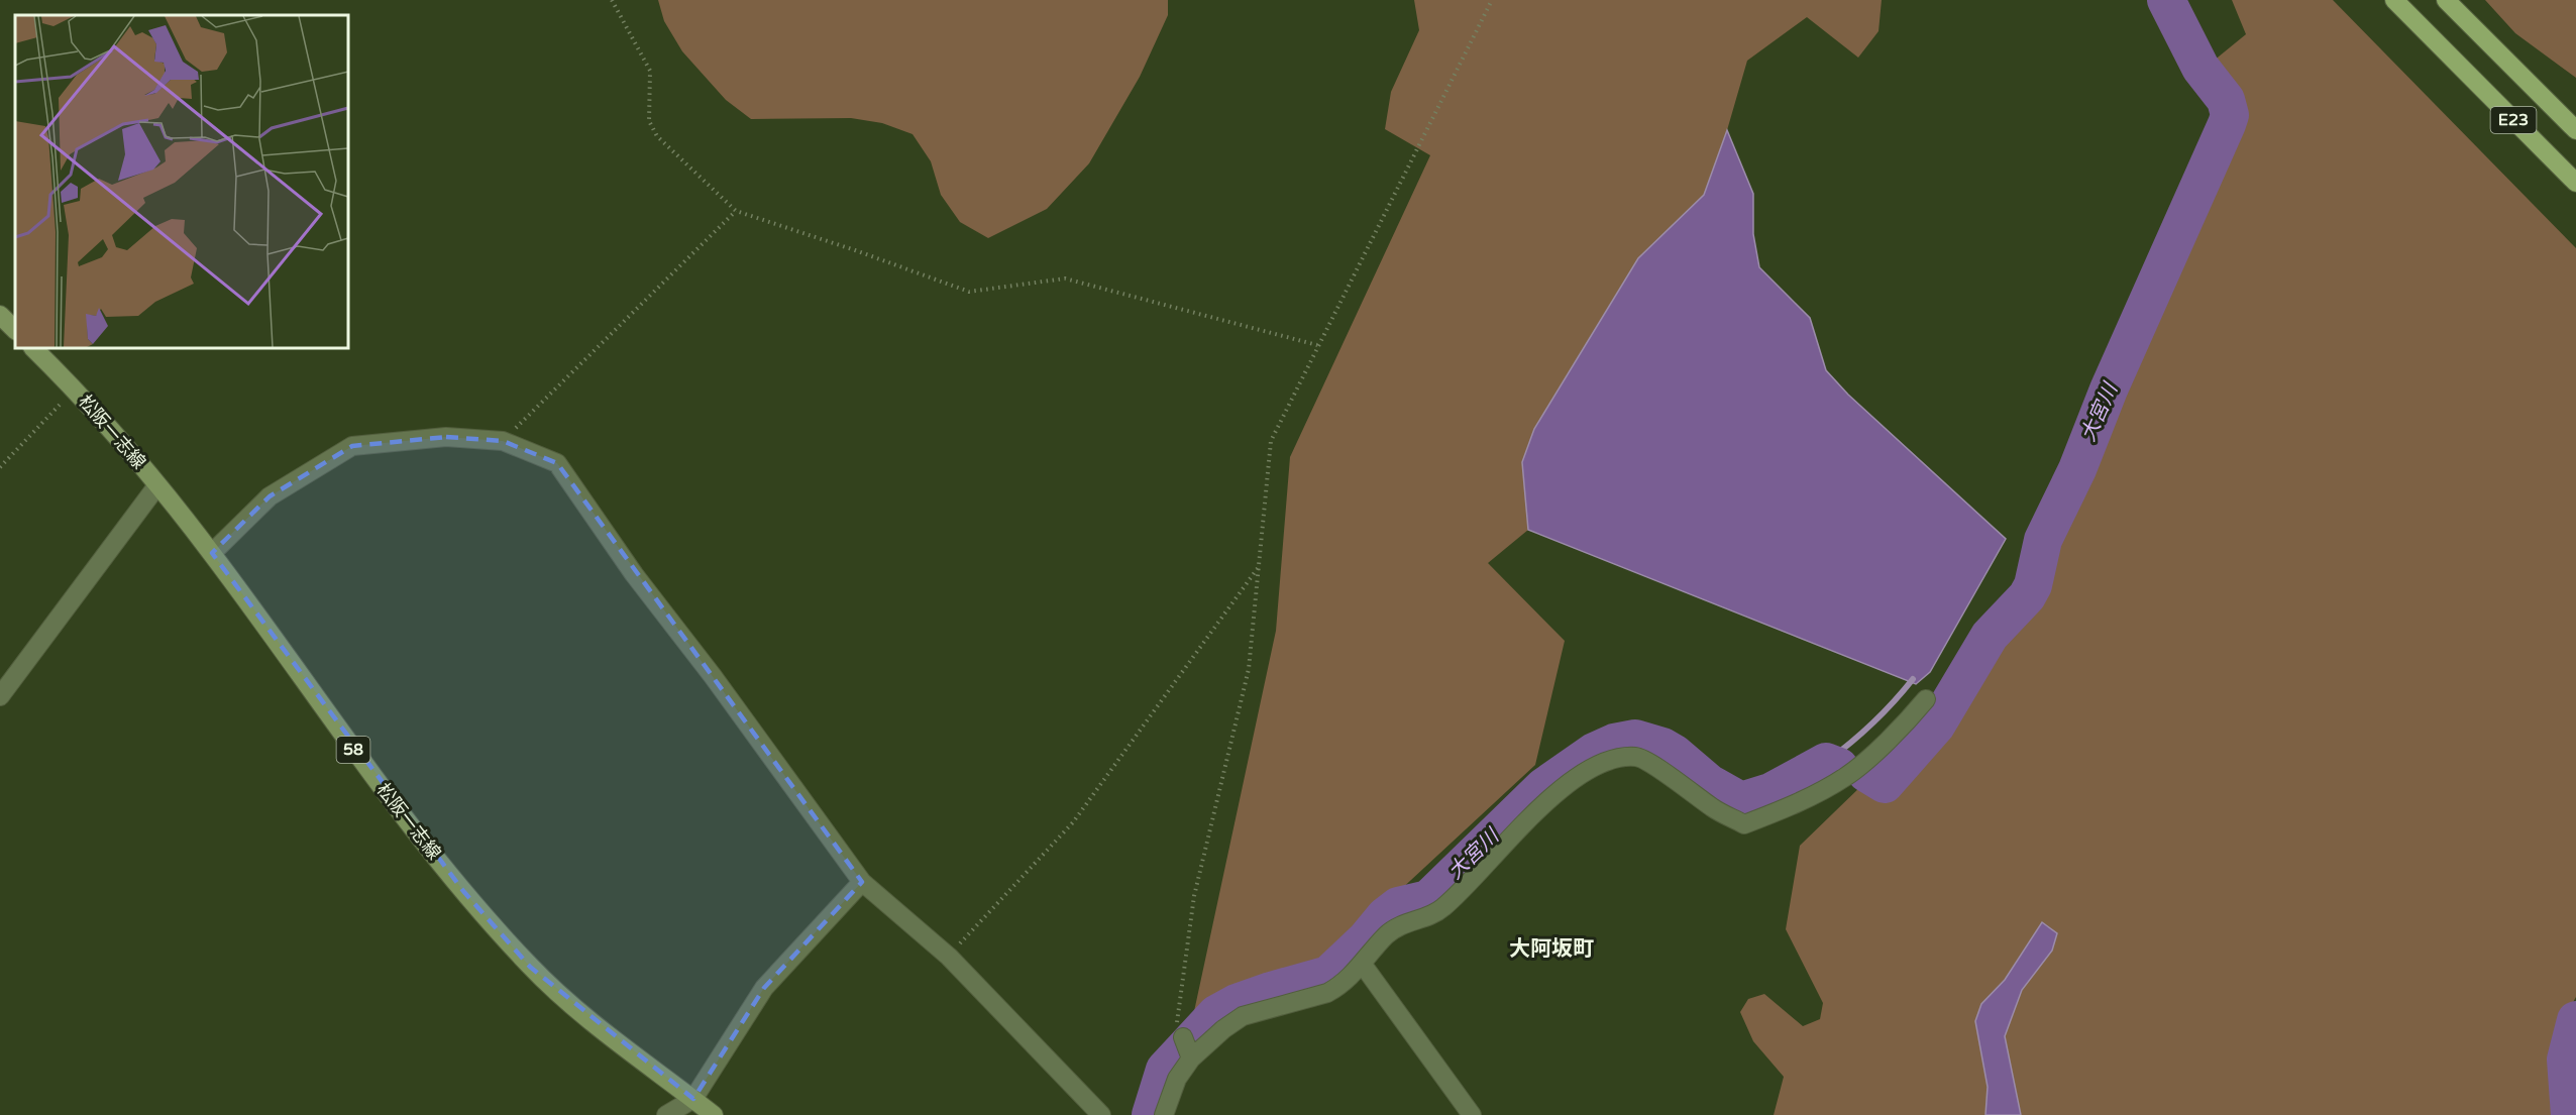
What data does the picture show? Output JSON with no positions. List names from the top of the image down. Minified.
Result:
{"streets":{"highway":["E23"],"main road":["松阪一志線","58"]},"districts":["大阿坂町"],"water":["大宮川"]}
